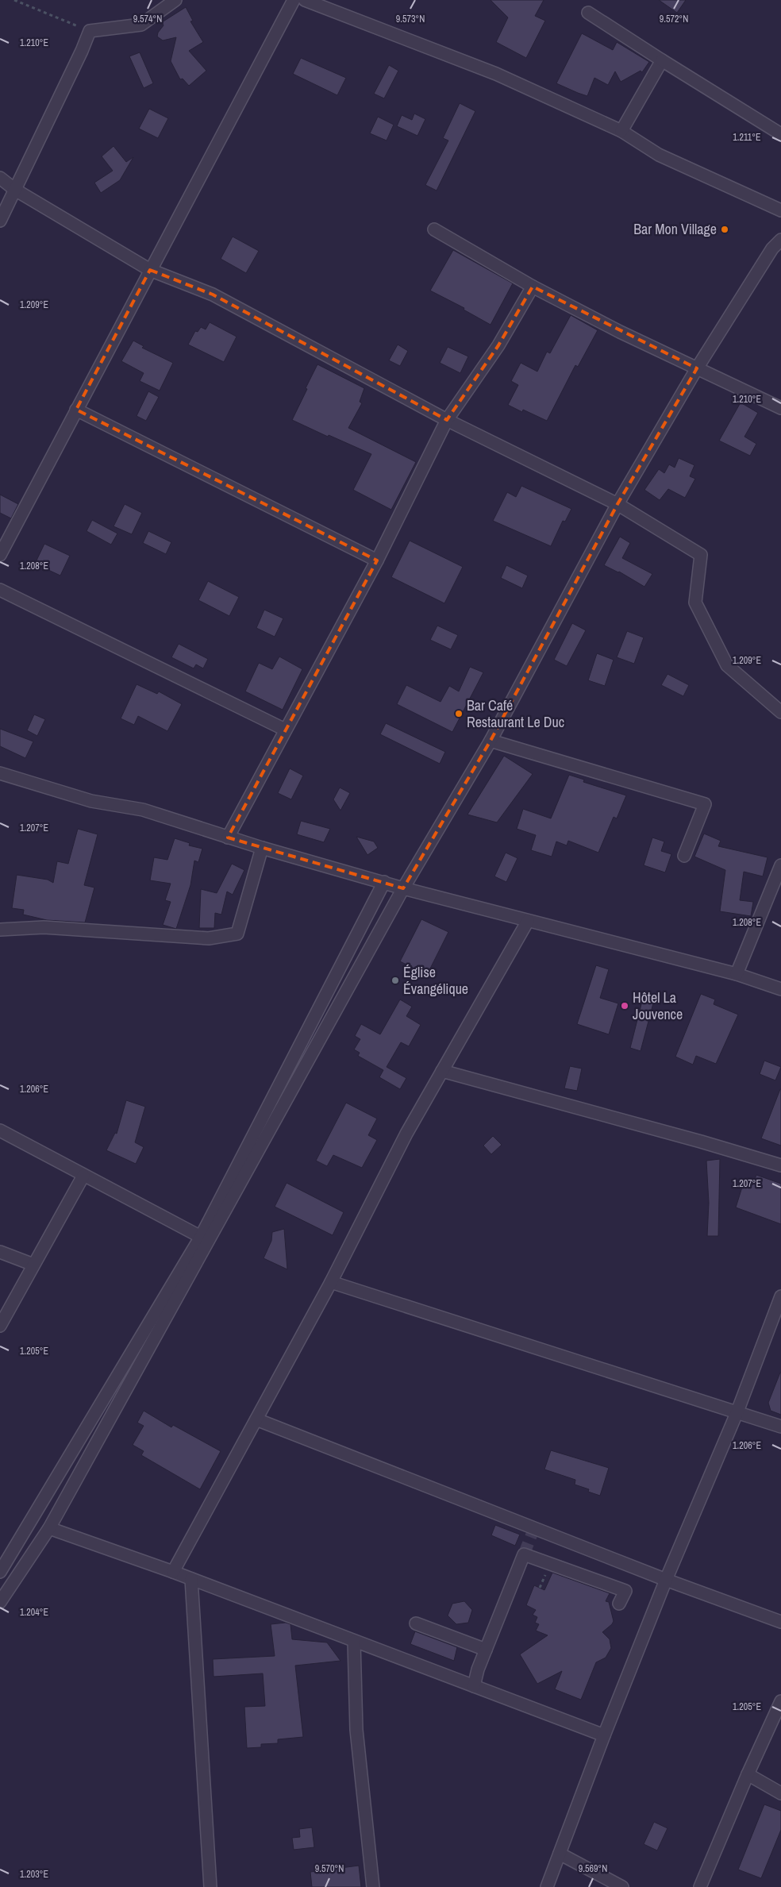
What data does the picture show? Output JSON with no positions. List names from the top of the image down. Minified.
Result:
{"places":["Bar Mon Village","Bar Café Restaurant Le Duc","Église Évangélique","Hôtel La Jouvence"],"coordinates":["9.574°N","9.573°N","9.572°N","1.210°E","1.211°E","1.209°E","1.208°E","1.207°E","1.206°E","1.205°E","1.204°E","9.570°N","9.569°N","1.203°E"]}
